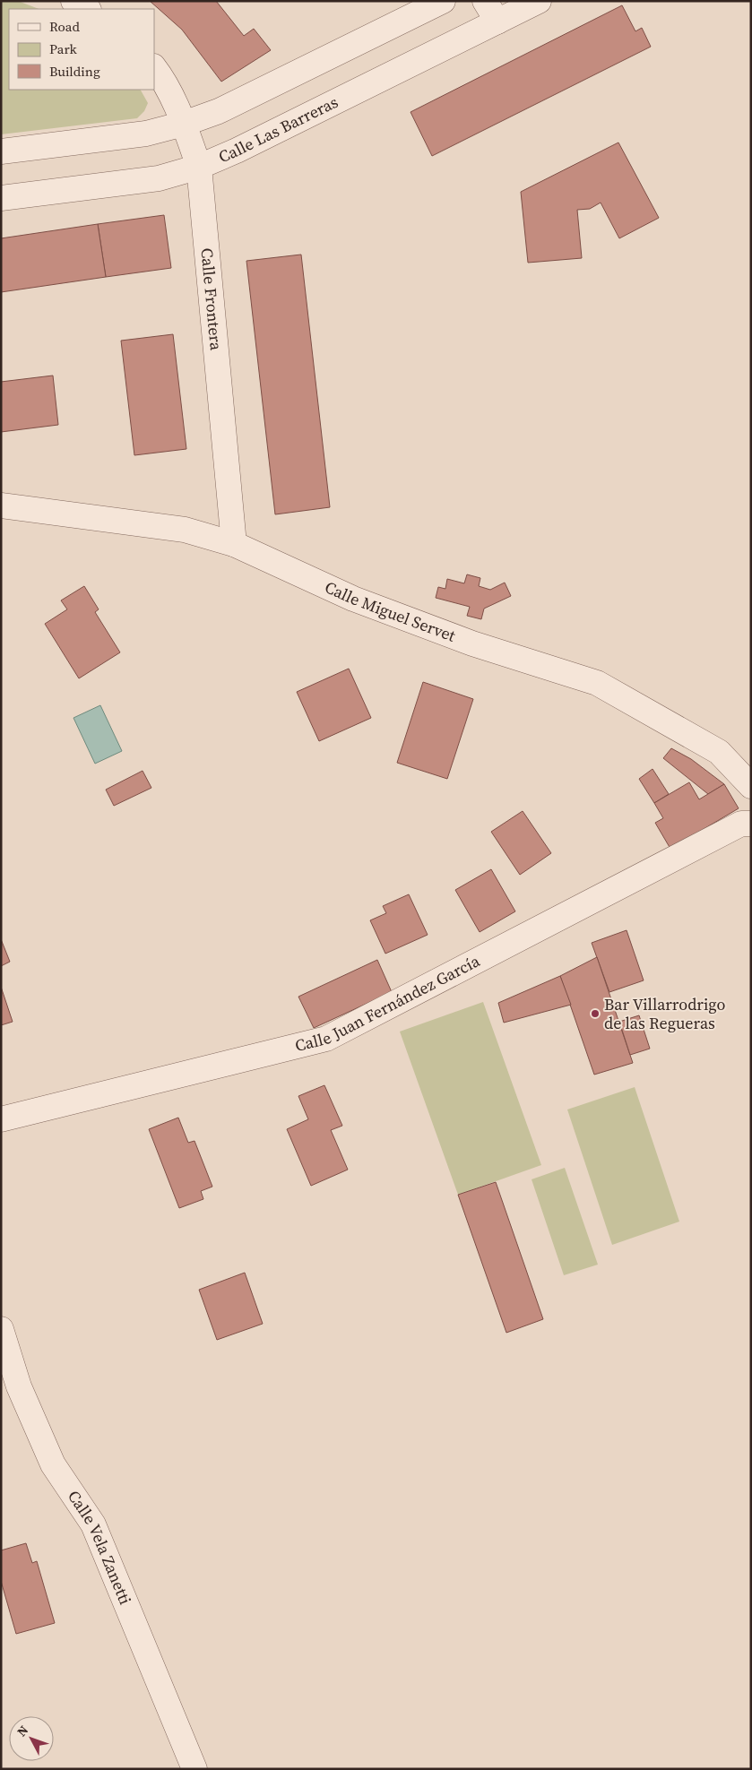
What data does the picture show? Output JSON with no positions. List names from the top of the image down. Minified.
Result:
{"streets":{"street":["Calle Las Barreras","Calle Frontera","Calle Miguel Servet","Calle Juan Fernández García","Calle Vela Zanetti"]},"crossings":[["Calle Las Barreras","Calle Frontera"],["Calle Frontera","Calle Miguel Servet"]],"places":["Bar Villarrodrigo de las Regueras"],"legend":["Road","Park","Building"],"north":"top left"}
